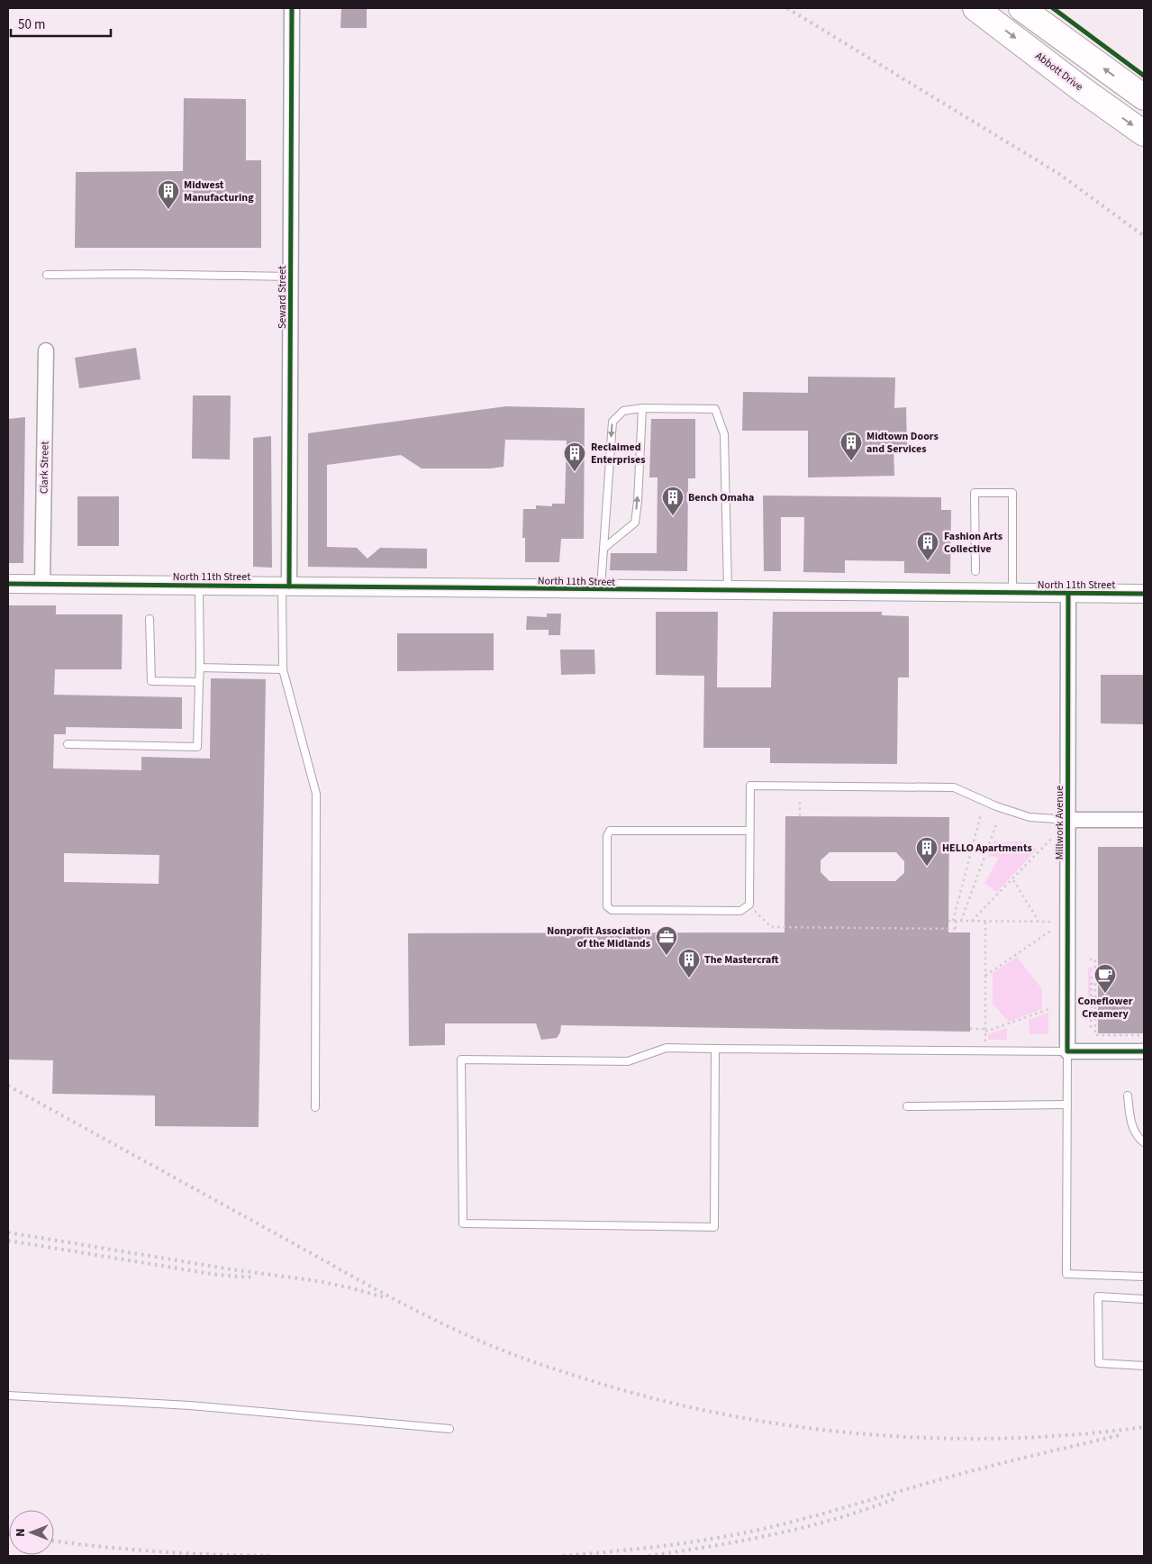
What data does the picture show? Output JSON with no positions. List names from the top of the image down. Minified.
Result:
{"streets":{"highway":["Abbott Drive"],"street":["Seward Street","Clark Street","North 11th Street","Millwork Avenue"]},"crossings":[["Seward Street","North 11th Street"],["Clark Street","North 11th Street"],["North 11th Street","Millwork Avenue"]],"places":{"building":["Midwest Manufacturing","Midtown Doors and Services","Reclaimed Enterprises","Bench Omaha","Fashion Arts Collective","HELLO Apartments","The Mastercraft"],"office":["Nonprofit Association of the Midlands"],"cafe":["Coneflower Creamery"]},"scale_bar":"50 m","north":"left"}
